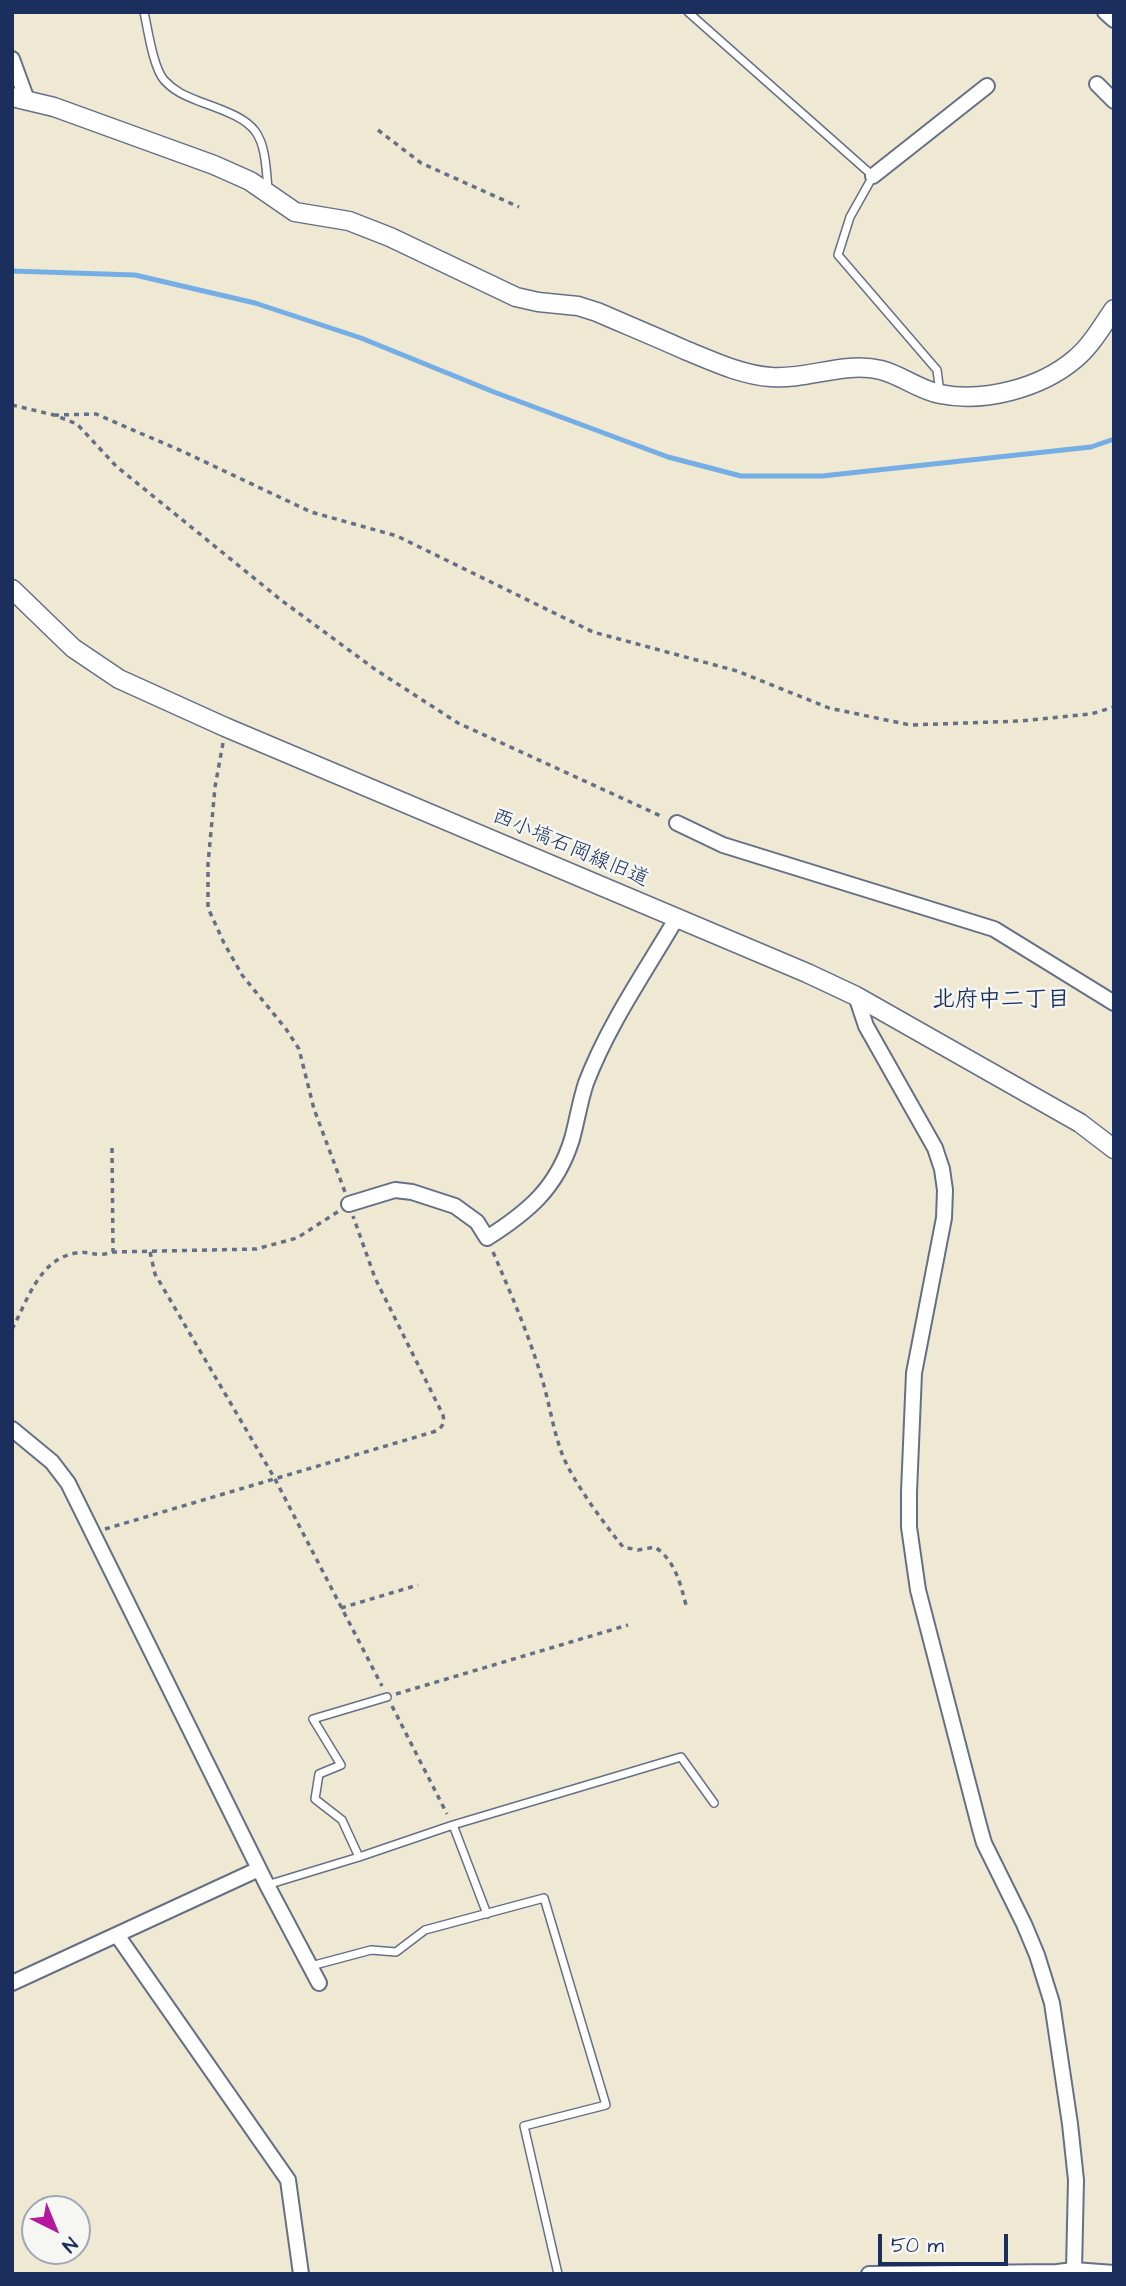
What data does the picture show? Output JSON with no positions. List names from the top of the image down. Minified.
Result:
{"streets":{"street":["西小塙石岡線旧道"]},"districts":["北府中二丁目"],"scale_bar":"50 m","north":"bottom right"}
